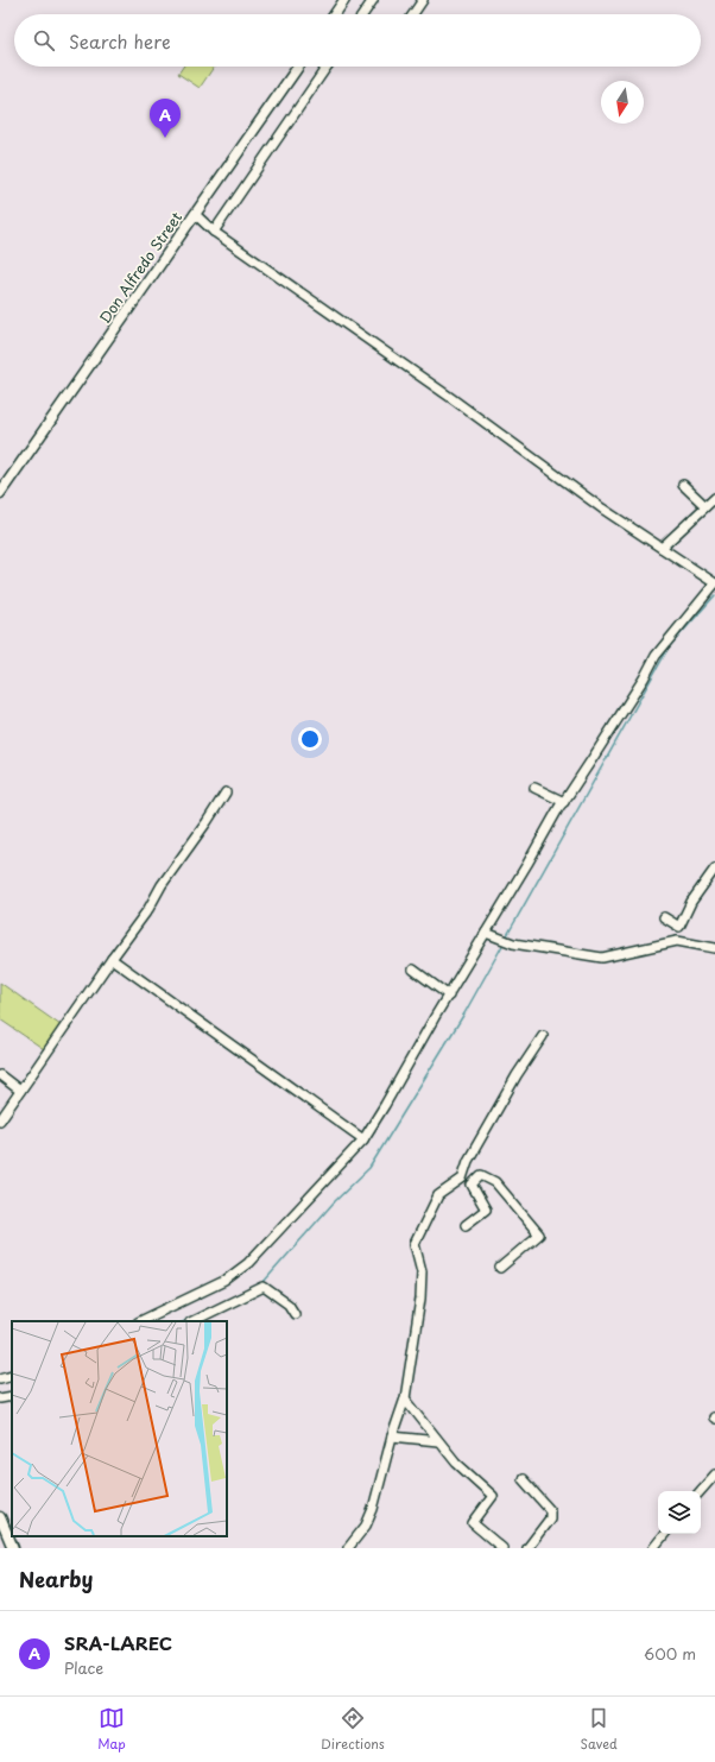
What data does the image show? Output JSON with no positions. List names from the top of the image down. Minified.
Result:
{"streets":{"street":["Don Alfredo Street"]},"north":"bottom","page":{"search":"Search here","pins":"A","heading":"Nearby","list":[{"mark":"A","name":"SRA-LAREC","note":"Place","value":"600 m"}],"nav":["Map","Directions","Saved"]}}
